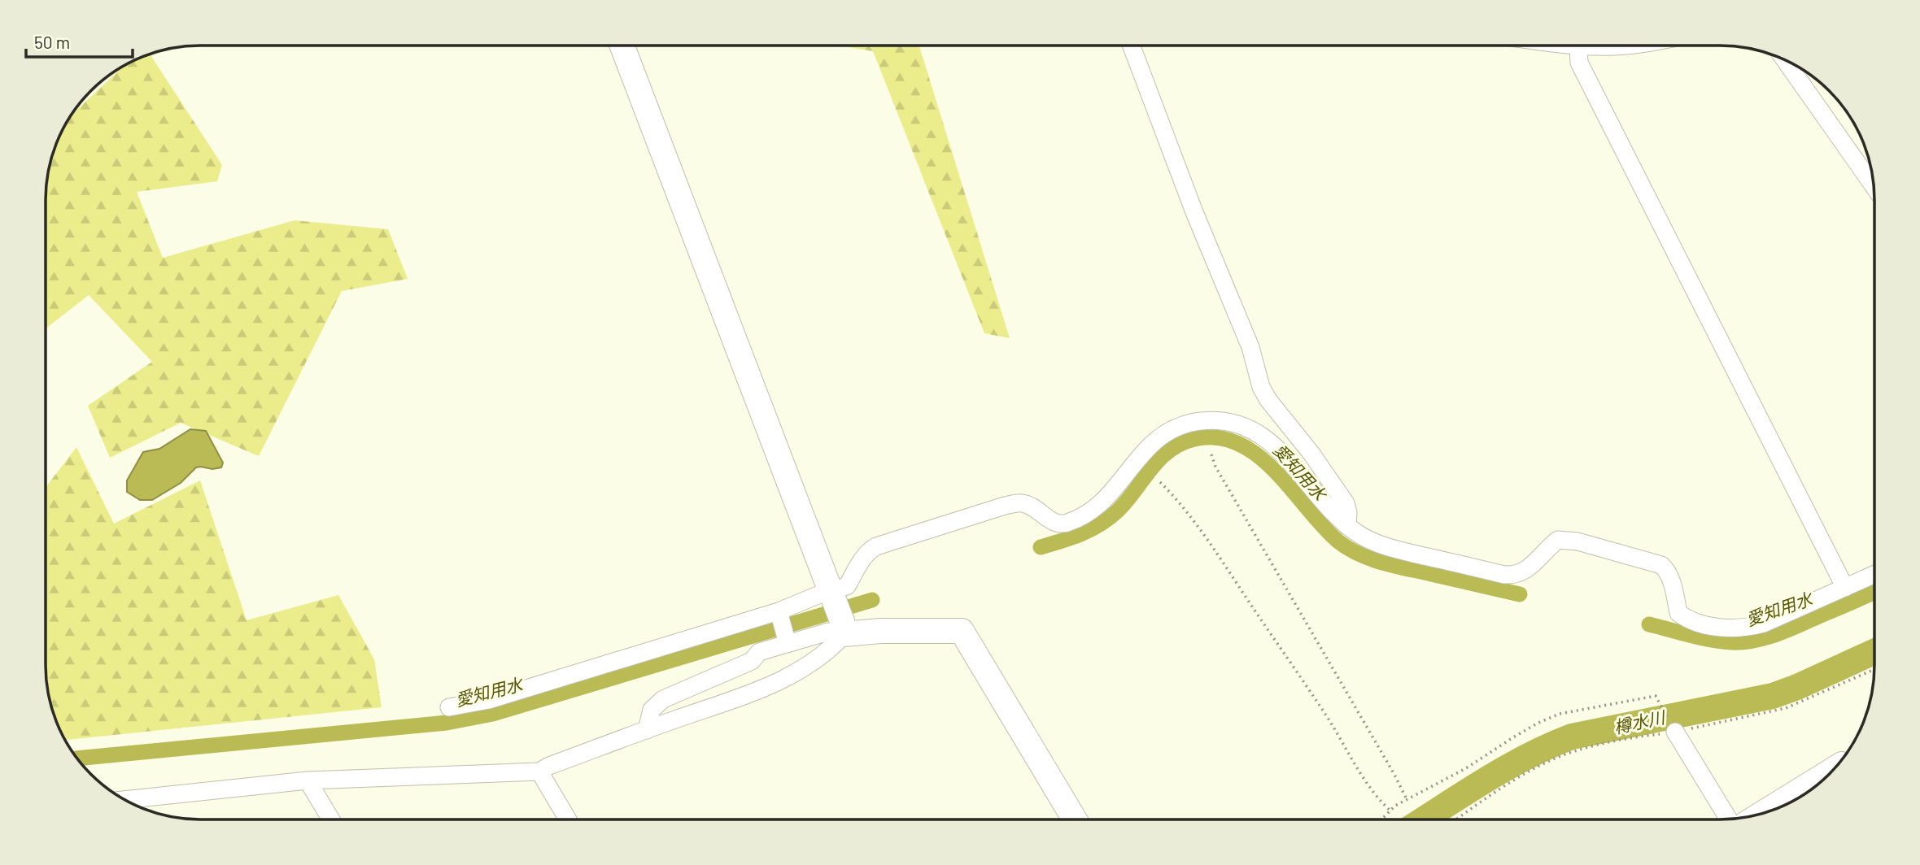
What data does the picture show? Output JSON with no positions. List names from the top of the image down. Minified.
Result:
{"water":["愛知用水","樽水川"],"scale_bar":"50 m"}
